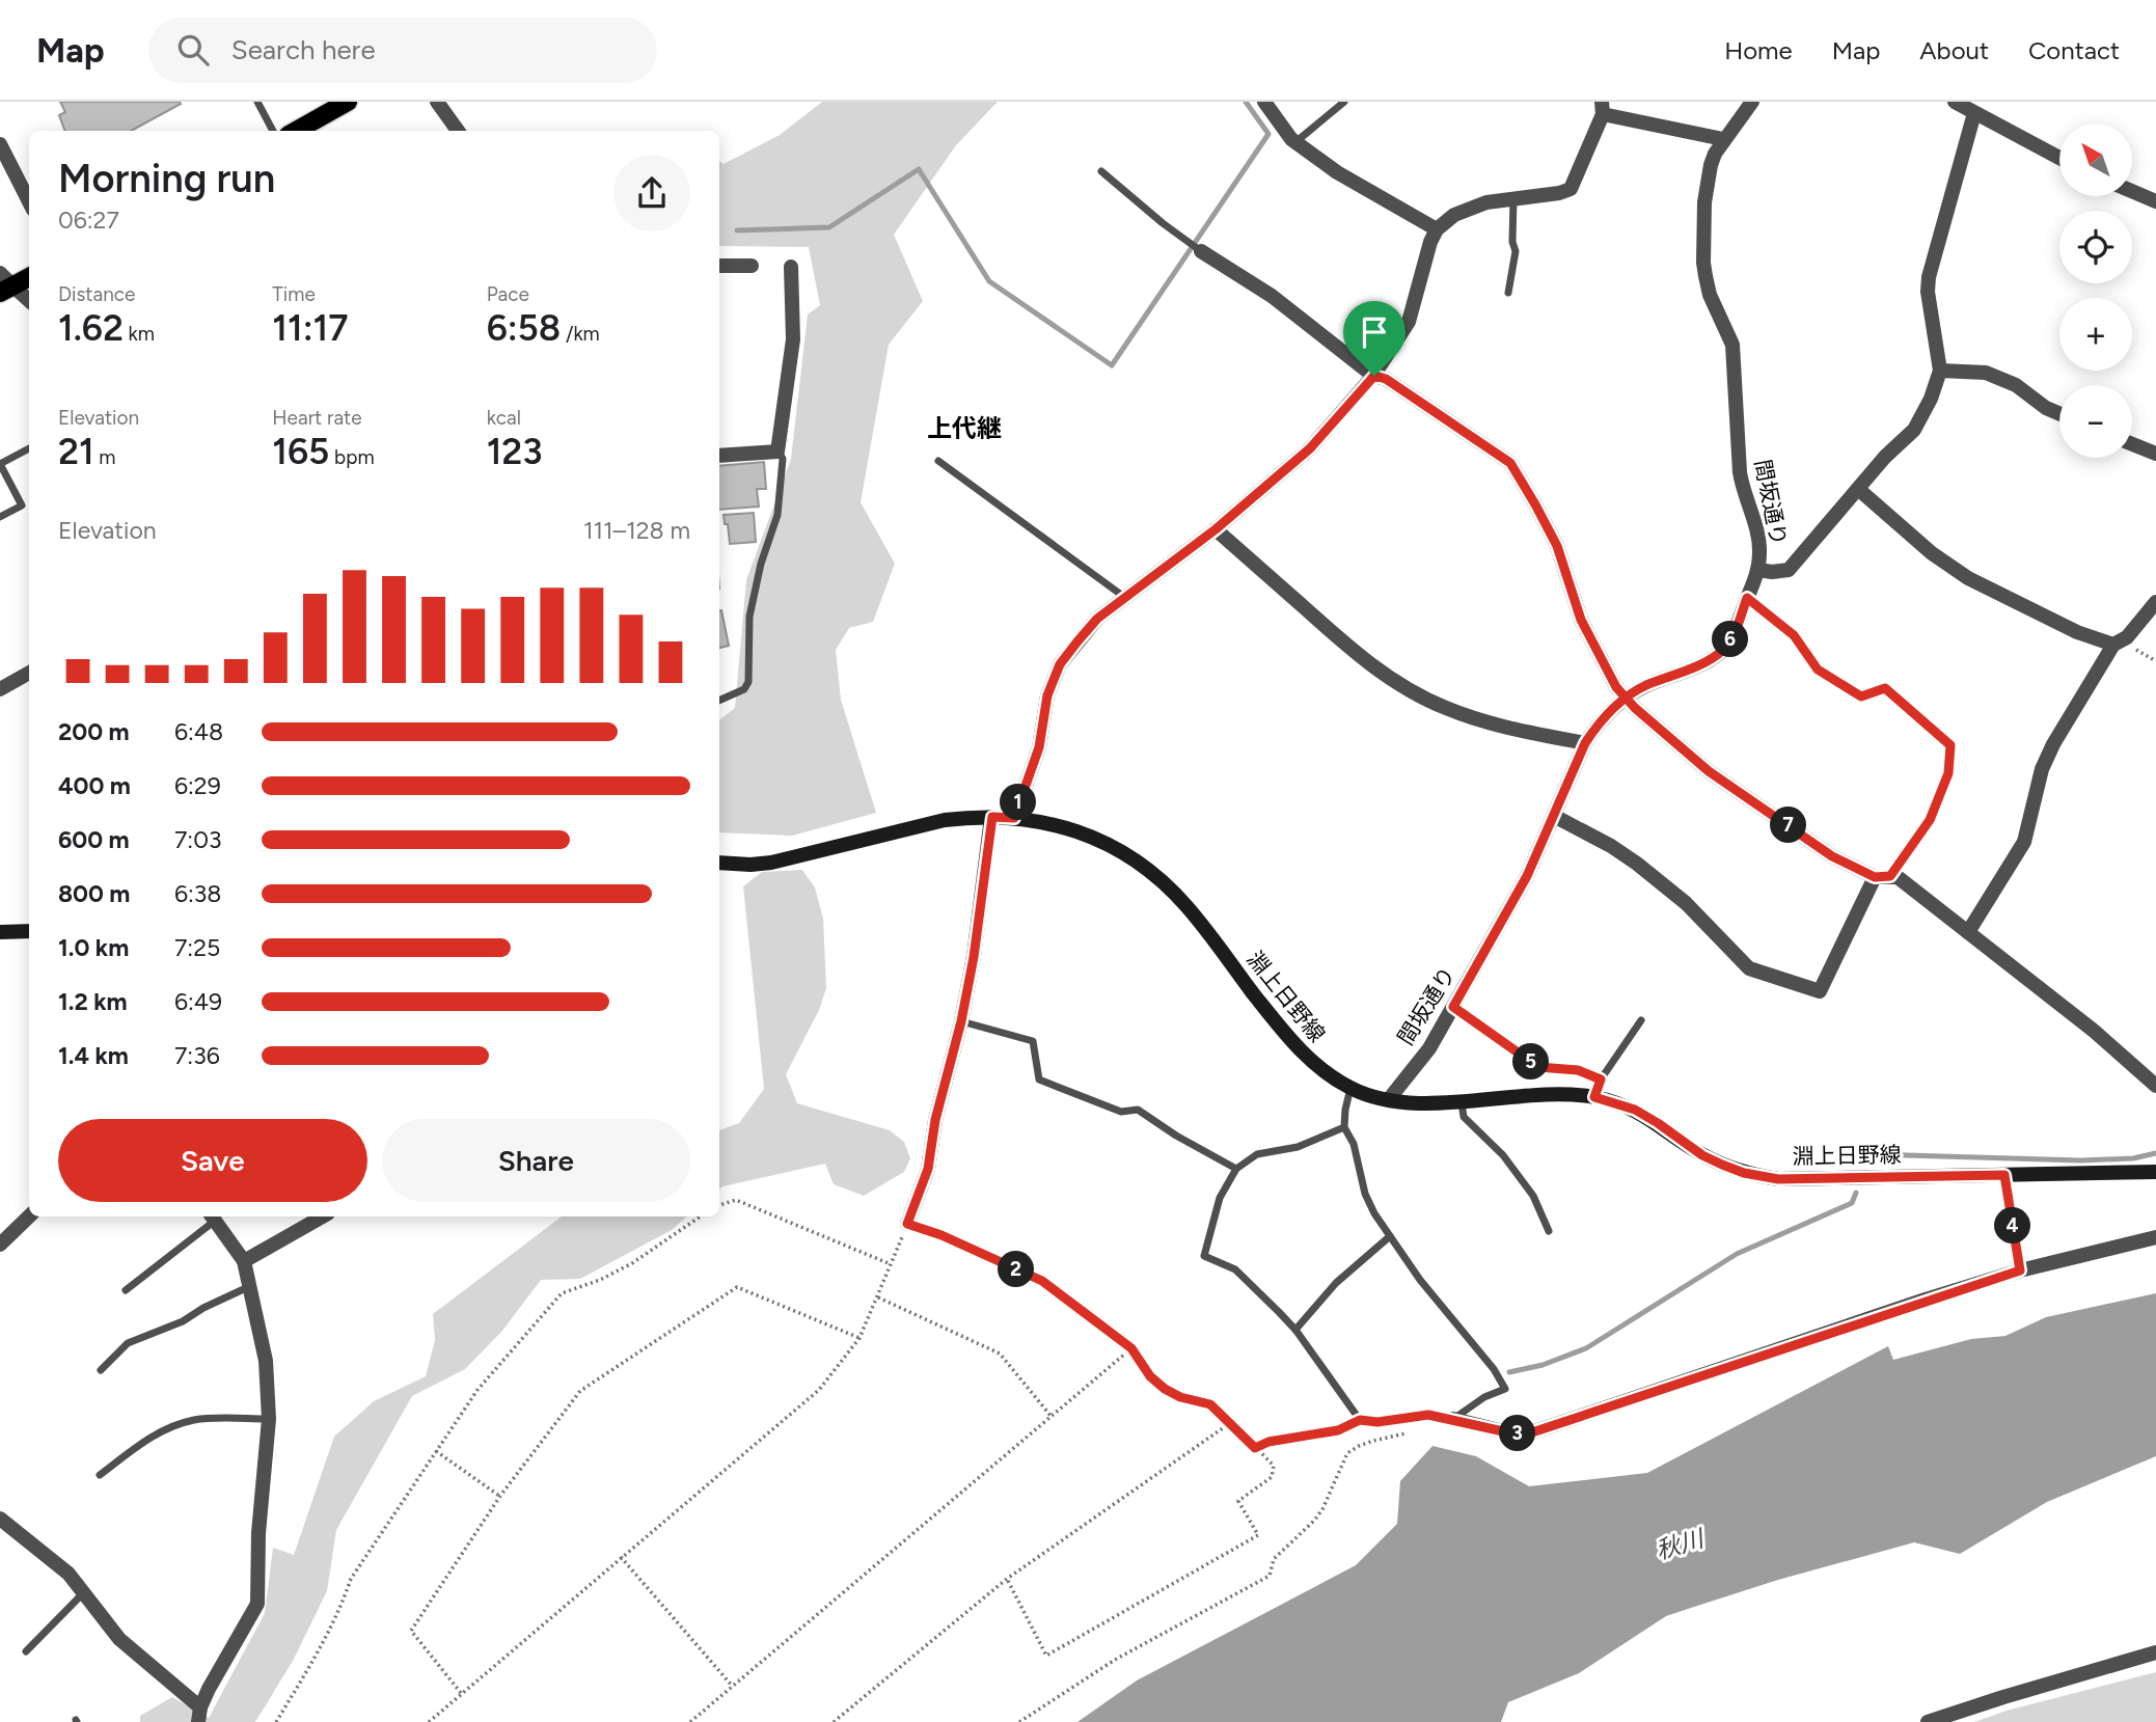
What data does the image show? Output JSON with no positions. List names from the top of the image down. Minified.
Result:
{"streets":{"main road":["淵上日野線"],"street":["間坂通り"]},"crossings":[["間坂通り","淵上日野線"]],"districts":["上代継"],"water":["秋川"],"north":"top left","page":{"header":"Map","search":"Search here","nav":["Home","Map","About","Contact"],"map_buttons":["+","−"],"heading":["Morning run","06:27"],"stats":[["Distance","1.62 km"],["Time","11:17"],["Pace","6:58 /km"],["Elevation","21 m"],["Heart rate","165 bpm"],["kcal","123"]],"chart":["Elevation","111–128 m"],"pins":["6","1","7","5","4","2","3"],"list":[{"name":"200 m","note":"6:48"},{"name":"400 m","note":"6:29"},{"name":"600 m","note":"7:03"},{"name":"800 m","note":"6:38"},{"name":"1.0 km","note":"7:25"},{"name":"1.2 km","note":"6:49"},{"name":"1.4 km","note":"7:36"}],"buttons":["Save","Share"]}}
